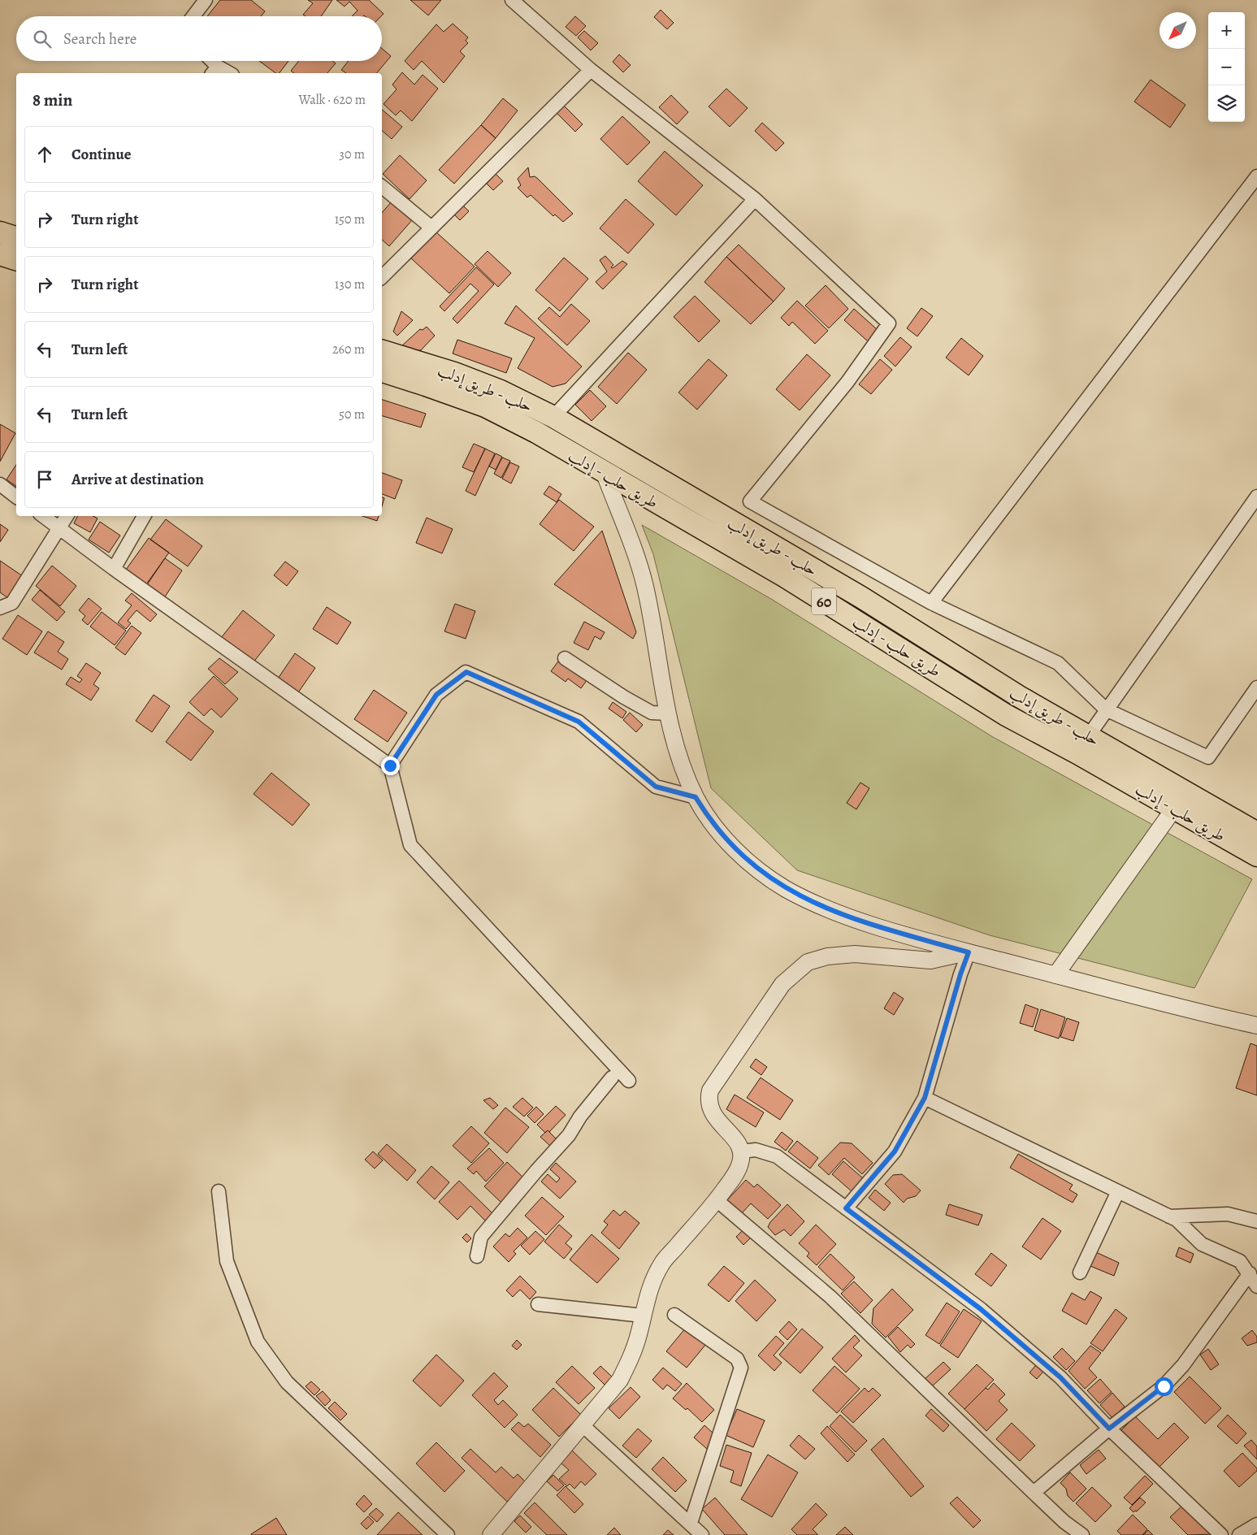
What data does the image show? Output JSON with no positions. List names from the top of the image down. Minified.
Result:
{"streets":{"highway":["حلب - طريق إدلب","طريق حلب - إدلب","60"]},"north":"bottom left","page":{"map_buttons":["+","−"],"search":"Search here","heading":["8 min","Walk · 620 m"],"list":[["Continue","30 m"],["Turn right","150 m"],["Turn right","130 m"],["Turn left","260 m"],["Turn left","50 m"],"Arrive at destination"]}}
